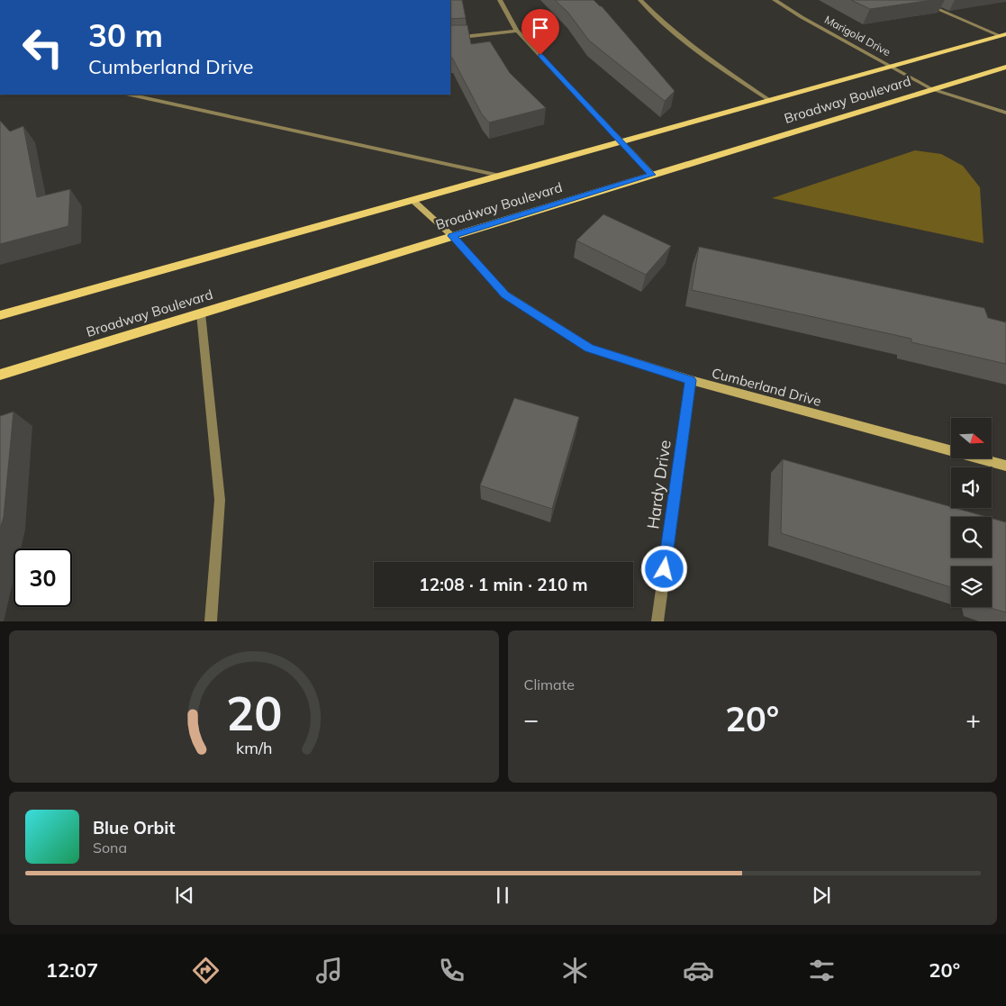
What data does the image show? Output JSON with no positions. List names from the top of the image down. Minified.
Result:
{"streets":{"main road":["Broadway Boulevard"],"street":["Marigold Drive","Cumberland Drive","Hardy Drive"]},"crossings":[["Marigold Drive","Broadway Boulevard"],["Broadway Boulevard","Cumberland Drive"],["Cumberland Drive","Hardy Drive"]],"north":"right","page":{"turn":["30 m","Cumberland Drive"],"limit":"30","trip":"12:08 · 1 min · 210 m","tile":"Climate","heat":["−","20°","+"],"song":["Blue Orbit","Sona"],"tabs":["12:07","20°"],"gauge":["20","km/h"]}}
